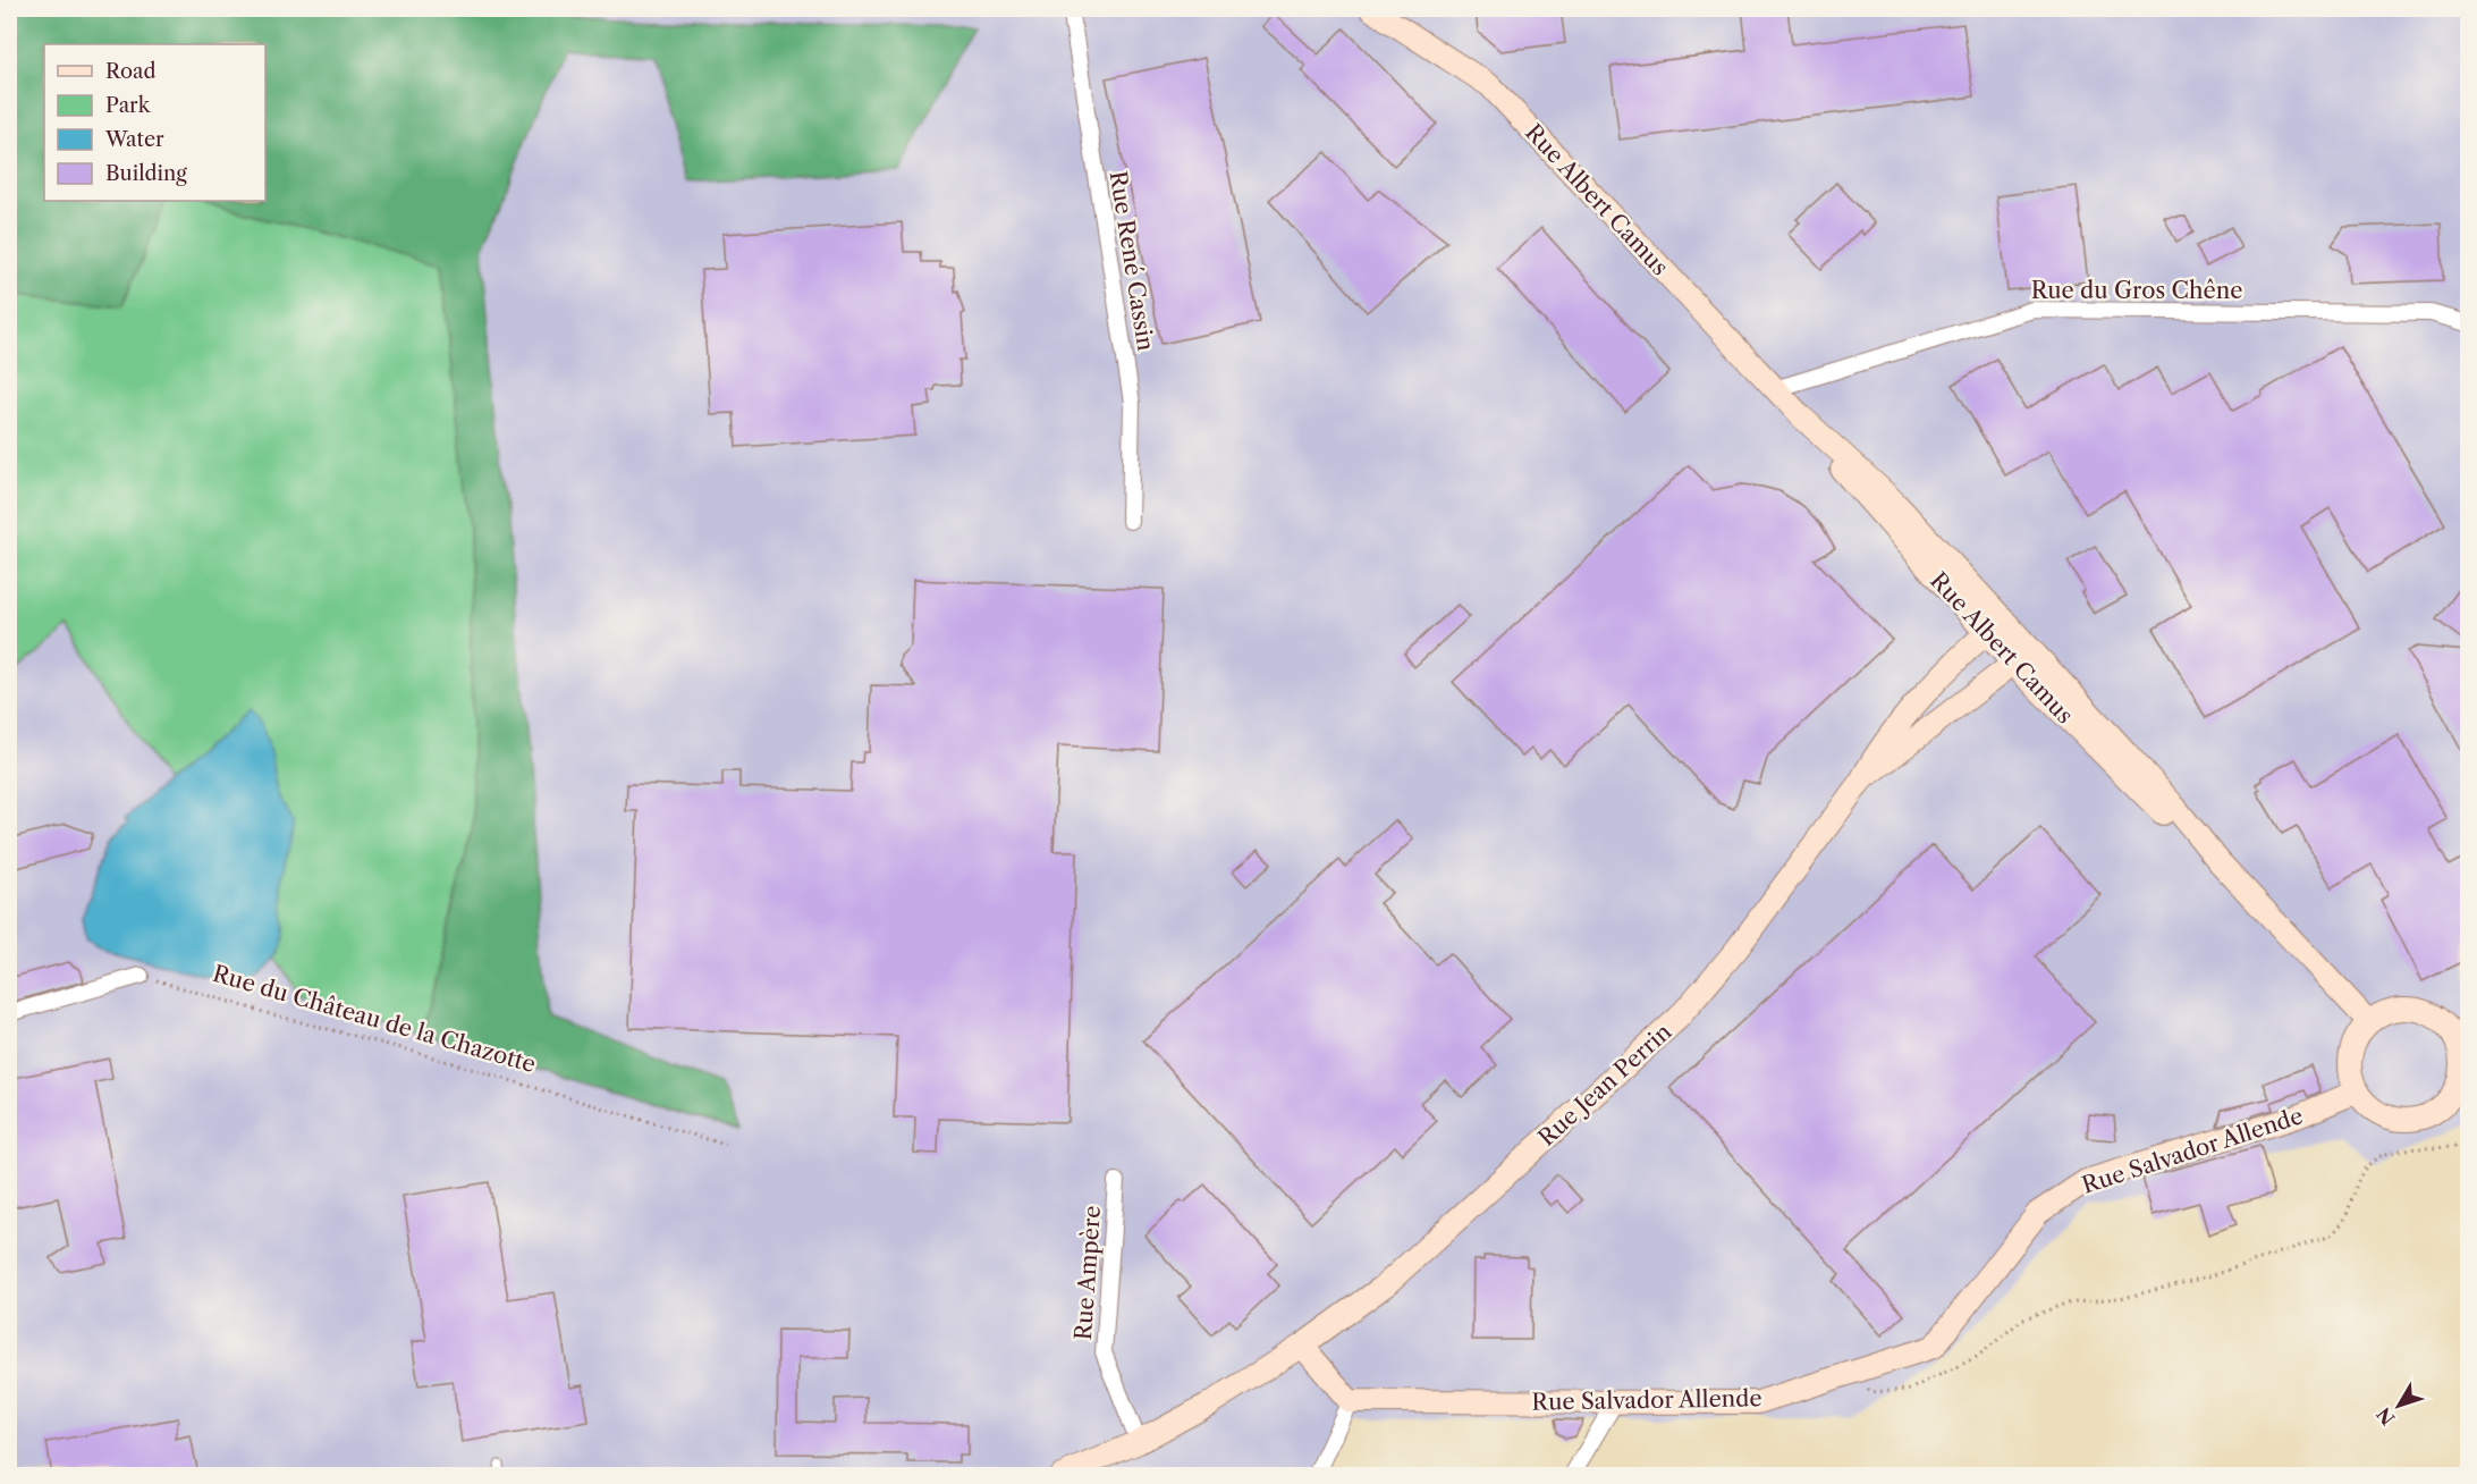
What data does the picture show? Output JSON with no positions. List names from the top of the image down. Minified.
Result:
{"streets":{"street":["Rue Albert Camus","Rue René Cassin","Rue du Gros Chêne","Rue Jean Perrin","Rue Salvador Allende","Rue Ampère"],"path":["Rue du Château de la Chazotte"]},"crossings":[["Rue Albert Camus","Rue du Gros Chêne"],["Rue Albert Camus","Rue Jean Perrin"],["Rue Albert Camus","Rue Salvador Allende"]],"legend":["Road","Park","Water","Building"],"north":"bottom left"}
